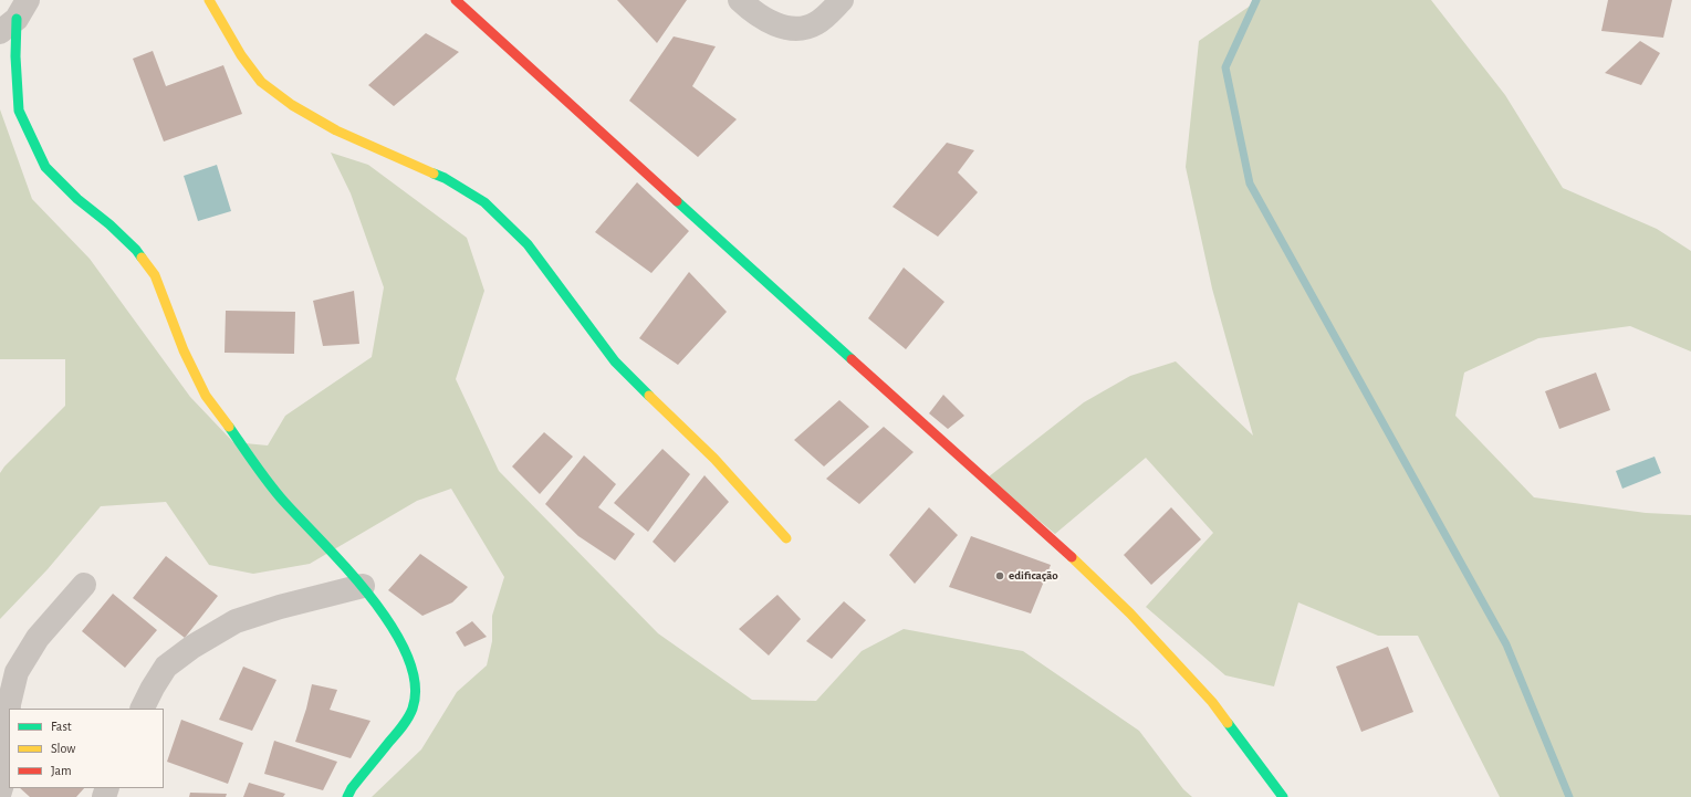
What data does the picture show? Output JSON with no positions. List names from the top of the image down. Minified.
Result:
{"places":["edificação"],"legend":["Fast","Slow","Jam"]}
